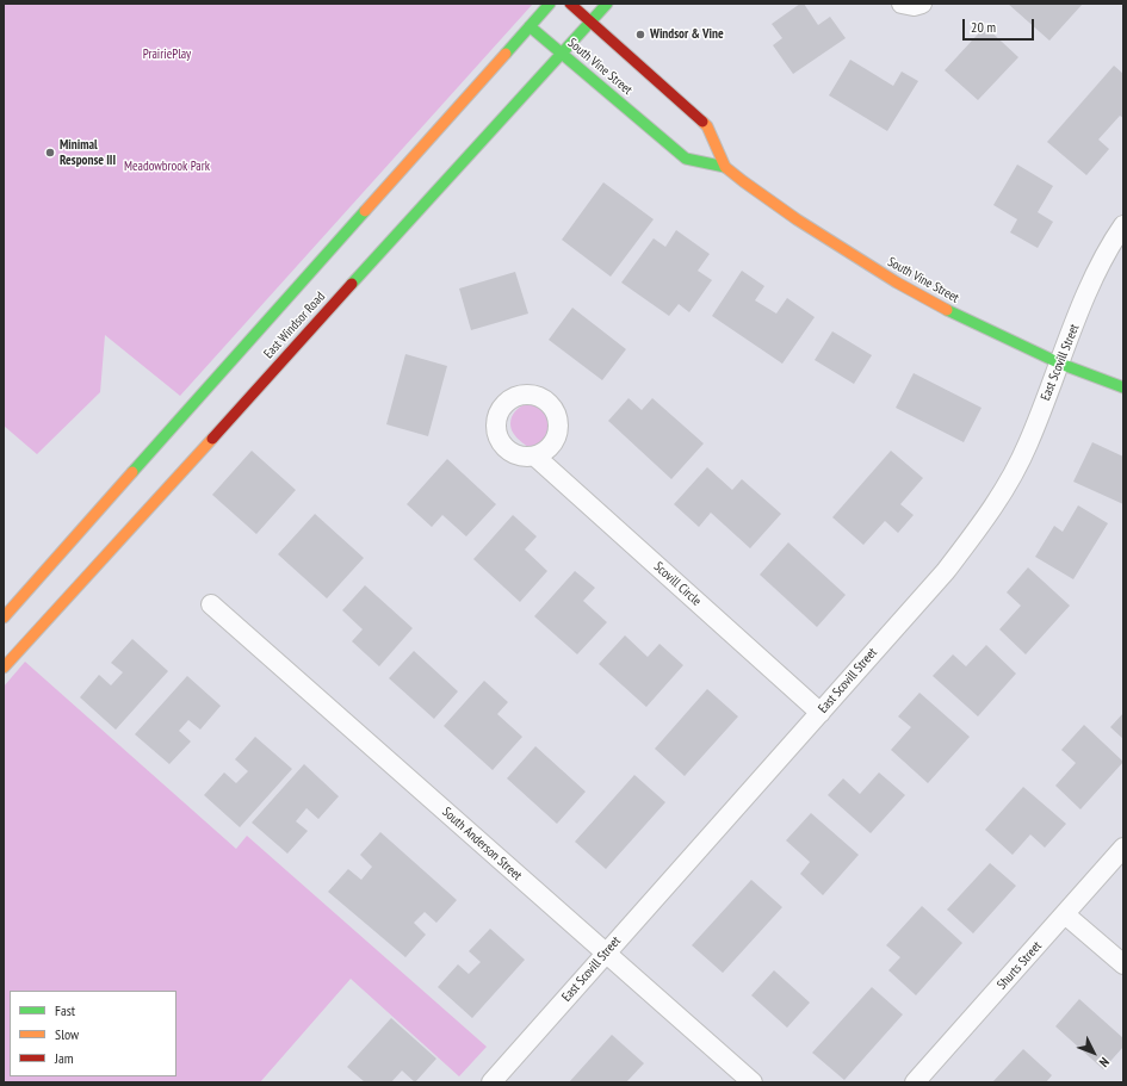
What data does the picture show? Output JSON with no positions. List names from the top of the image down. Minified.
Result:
{"streets":{"main road":["South Vine Street","East Windsor Road"],"street":["East Scovill Street","Scovill Circle","South Anderson Street","Shurts Street"]},"crossings":[["South Vine Street","East Windsor Road"],["South Vine Street","East Scovill Street"],["East Scovill Street","Scovill Circle"],["East Scovill Street","South Anderson Street"]],"parks":["PrairiePlay","Meadowbrook Park"],"places":["Windsor & Vine","Minimal Response III"],"legend":["Fast","Slow","Jam"],"scale_bar":"20 m","north":"bottom right"}
